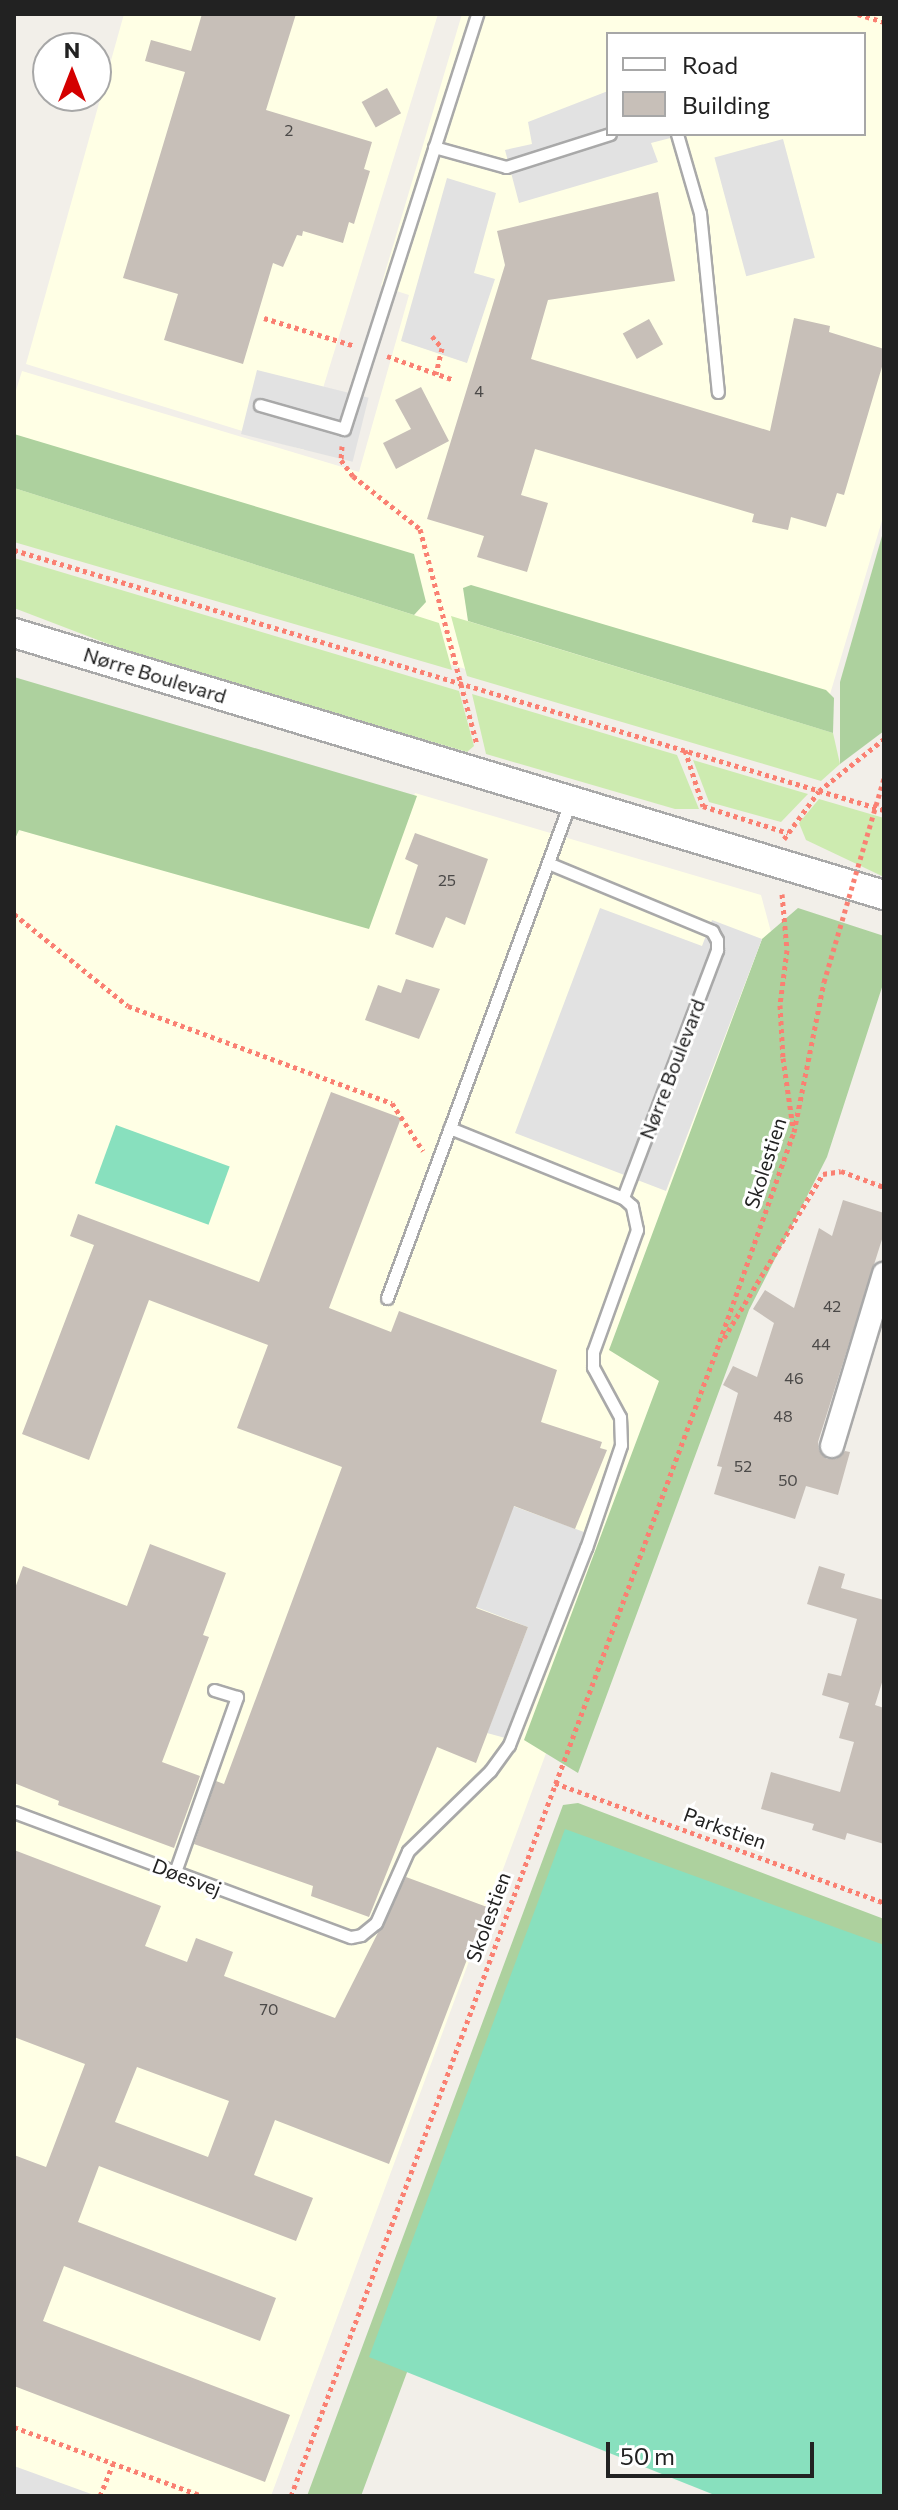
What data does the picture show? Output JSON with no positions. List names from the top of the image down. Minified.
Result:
{"streets":{"street":["Nørre Boulevard"],"lane":["Døesvej"],"path":["Skolestien","Parkstien"]},"crossings":[["Nørre Boulevard","Døesvej"],["Skolestien","Parkstien"]],"house_numbers":["2","4","25","42","44","46","48","52","50","70"],"legend":["Road","Building"],"scale_bar":"50 m","north":"top"}
